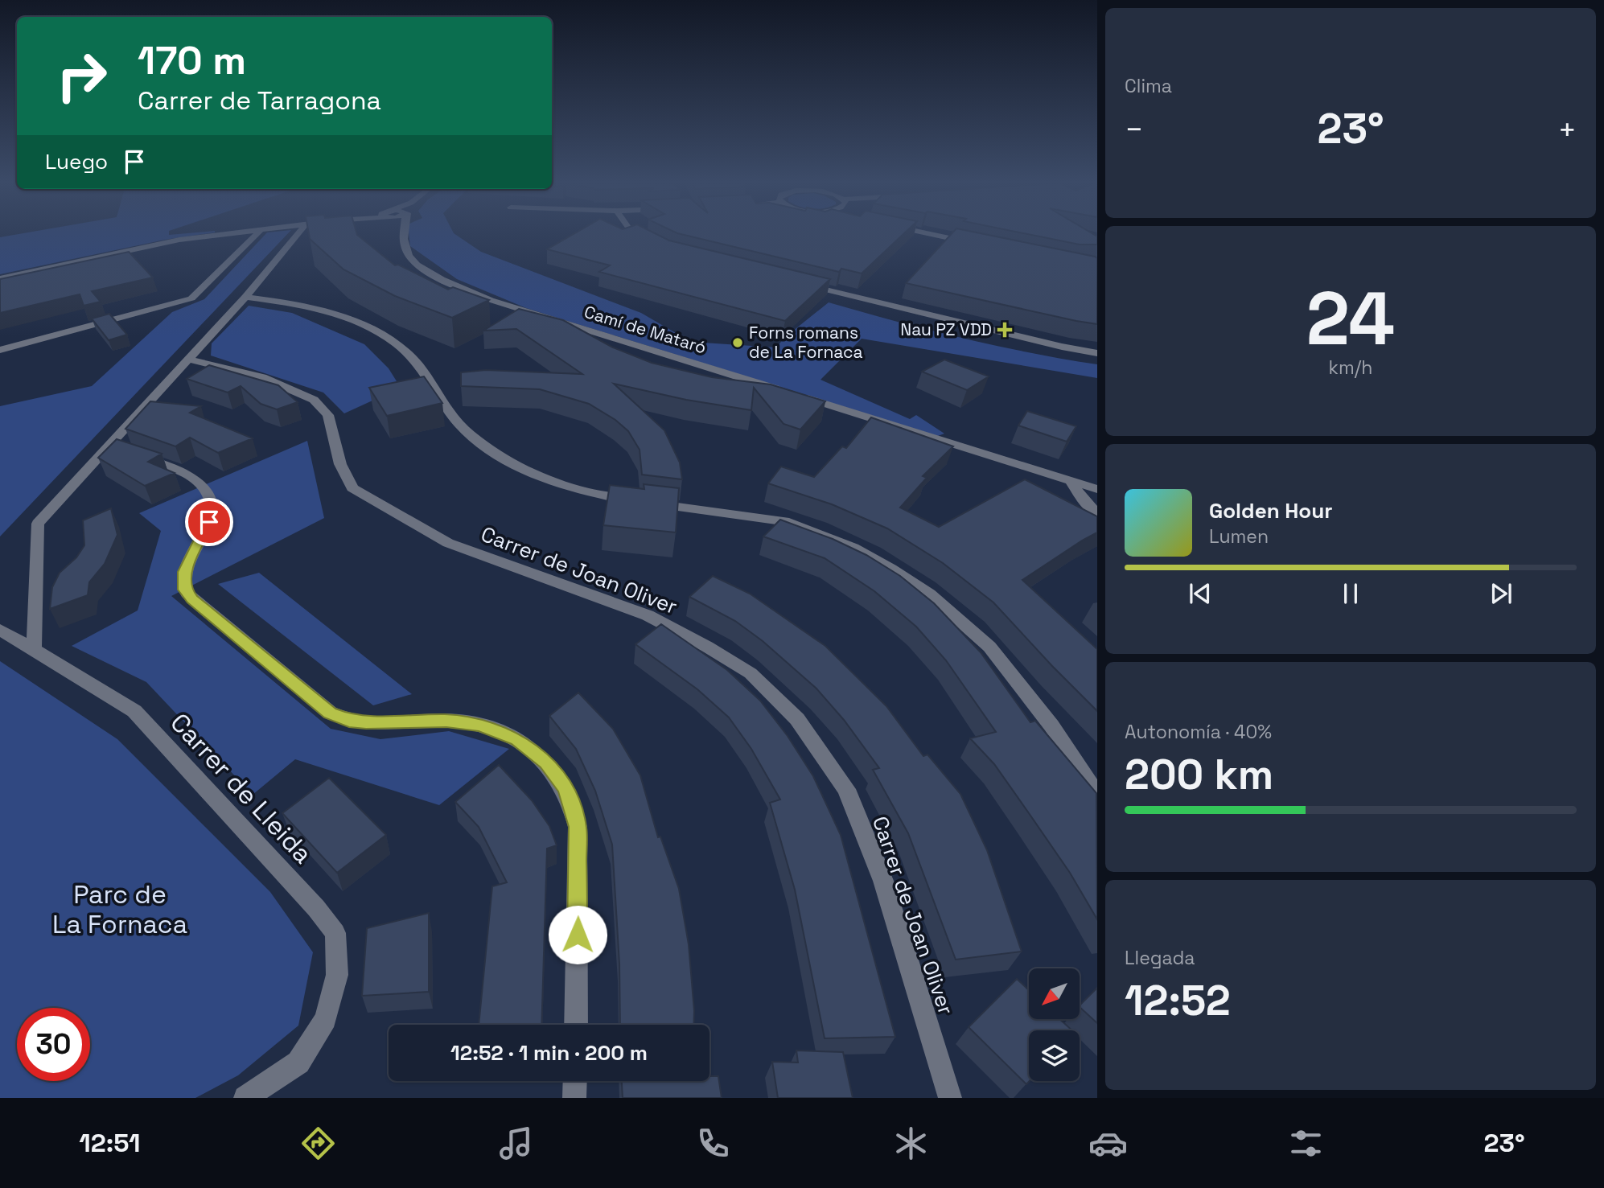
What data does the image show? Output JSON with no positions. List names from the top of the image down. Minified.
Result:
{"streets":{"street":["Camí de Mataró","Carrer de Joan Oliver","Carrer de Lleida"]},"parks":["Parc de La Fornaca"],"places":{"health":["Nau PZ VDD"],"other":["Forns romans de La Fornaca"]},"north":"bottom left","page":{"tile":["Clima",["24","km/h"],["Autonomía · 40%","200 km"],["Llegada","12:52"]],"turn":["170 m","Carrer de Tarragona"],"heat":["−","23°","+"],"then":"Luego","song":["Golden Hour","Lumen"],"limit":"30","trip":"12:52 · 1 min · 200 m","tabs":["12:51","23°"]}}
